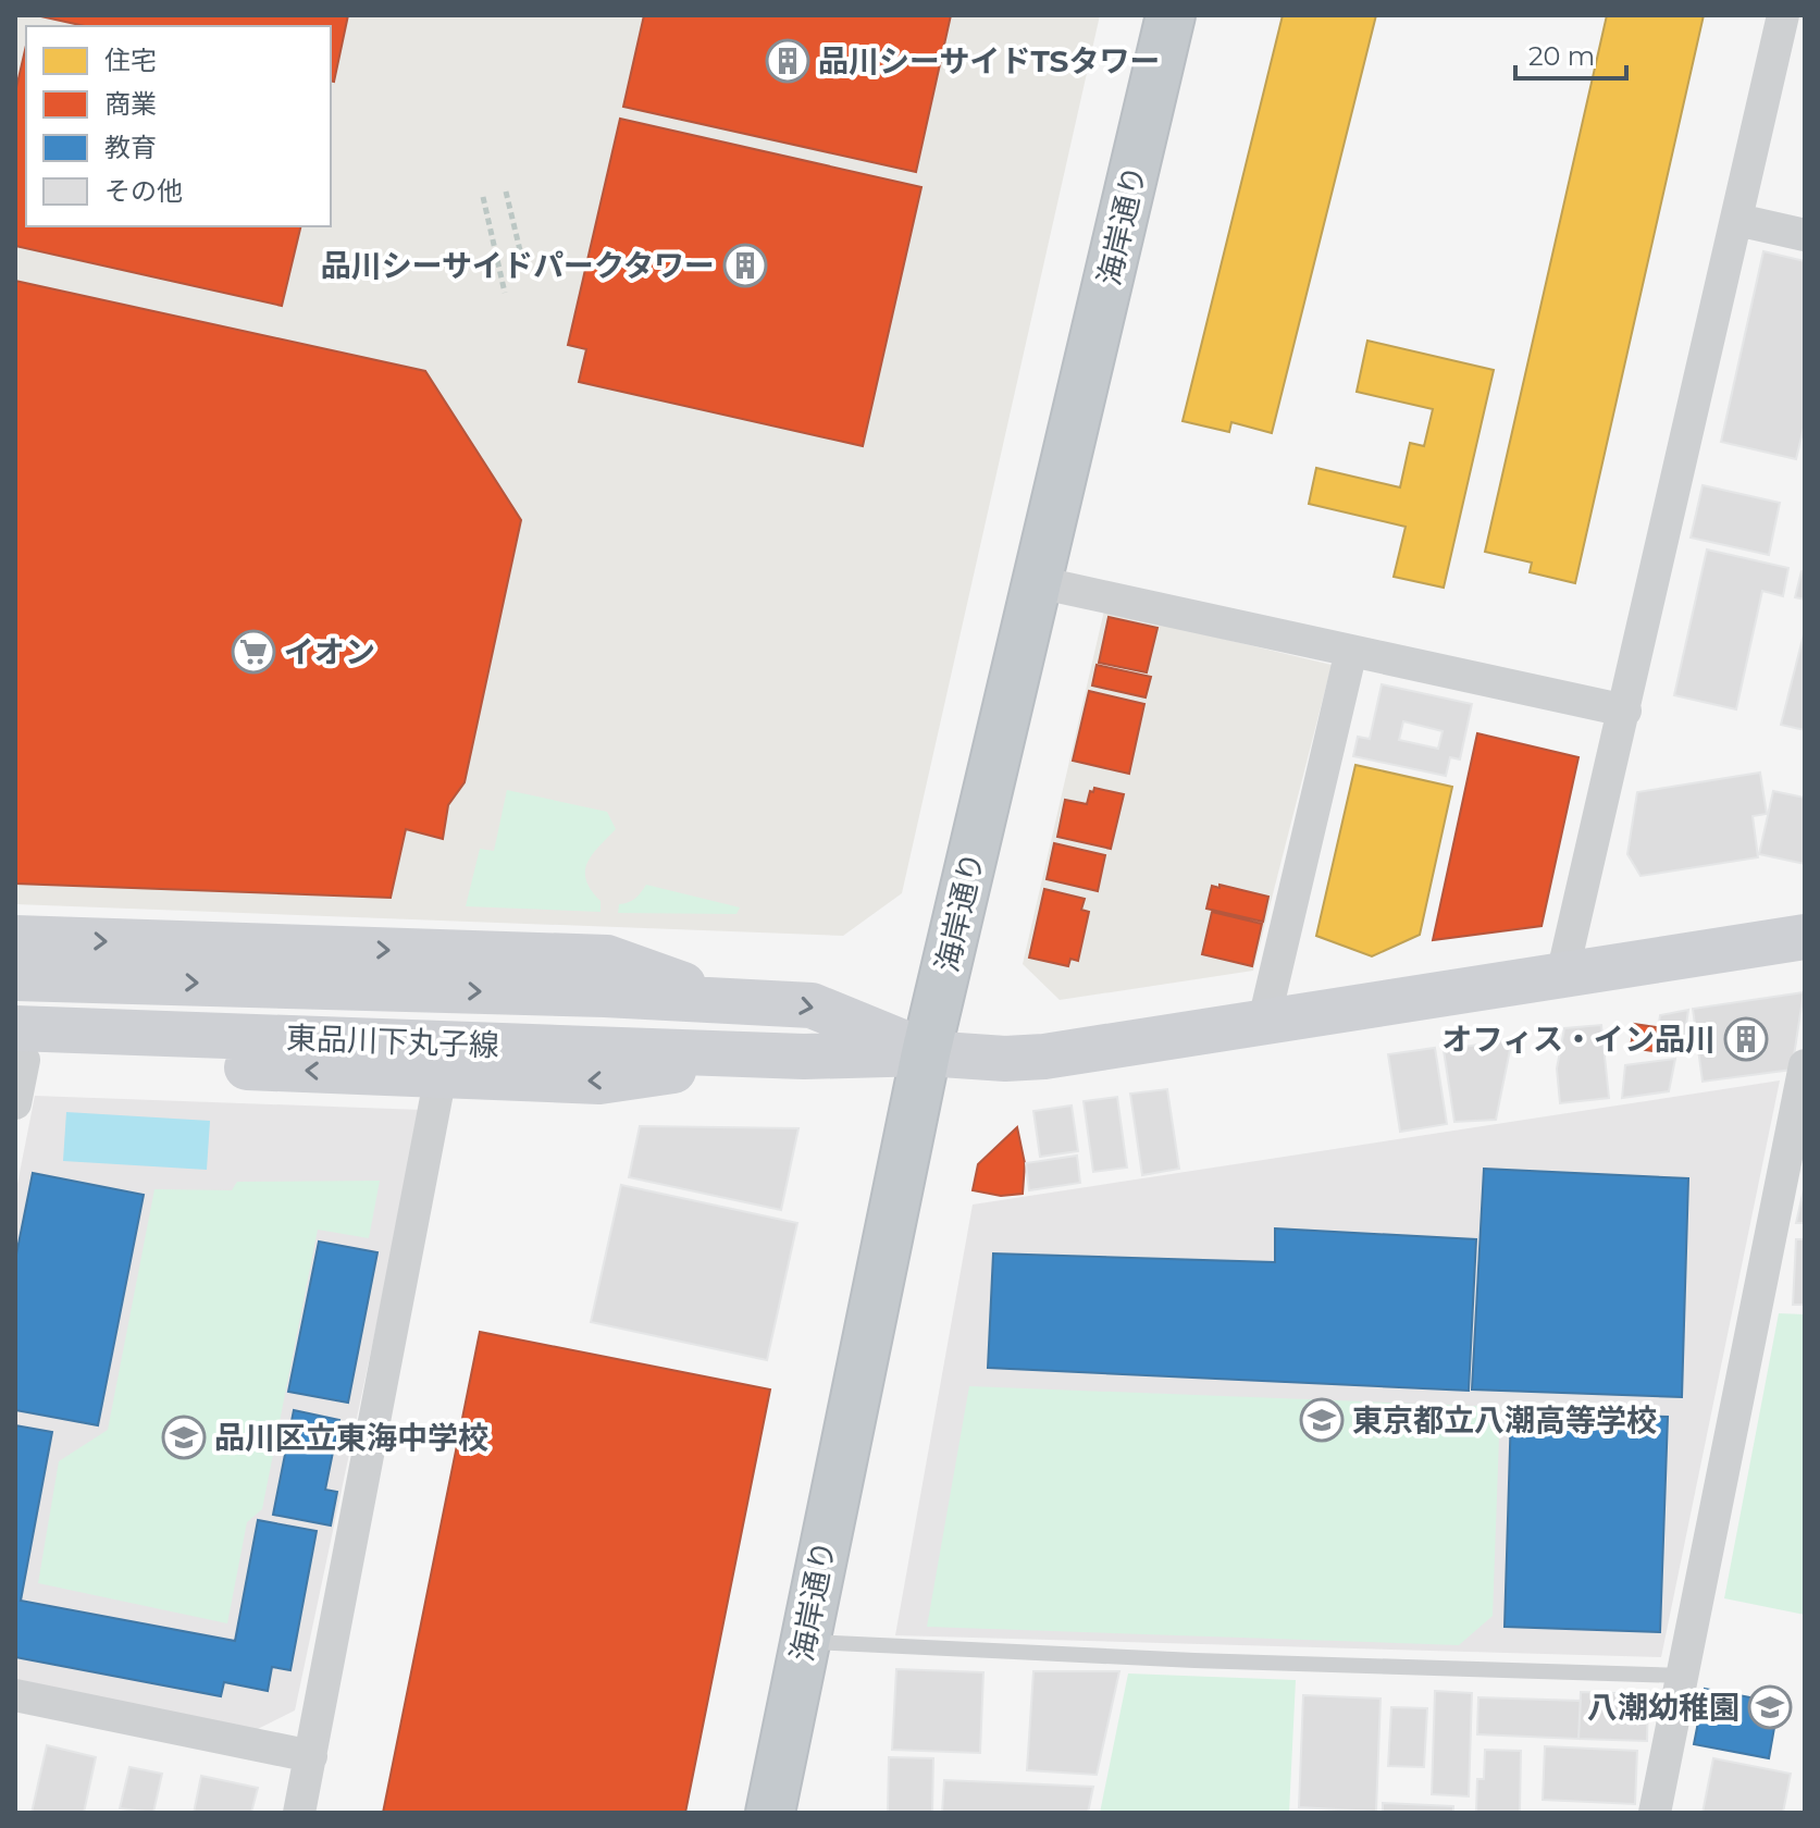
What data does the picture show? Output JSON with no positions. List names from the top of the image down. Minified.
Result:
{"streets":{"highway":["海岸通り"],"main road":["東品川下丸子線"]},"places":{"building":["品川シーサイドTSタワー","品川シーサイドパークタワー","オフィス・イン品川"],"supermarket":["イオン"],"school or university":["東京都立八潮高等学校","品川区立東海中学校","八潮幼稚園"]},"legend":["住宅","商業","教育","その他"],"scale_bar":"20 m"}
